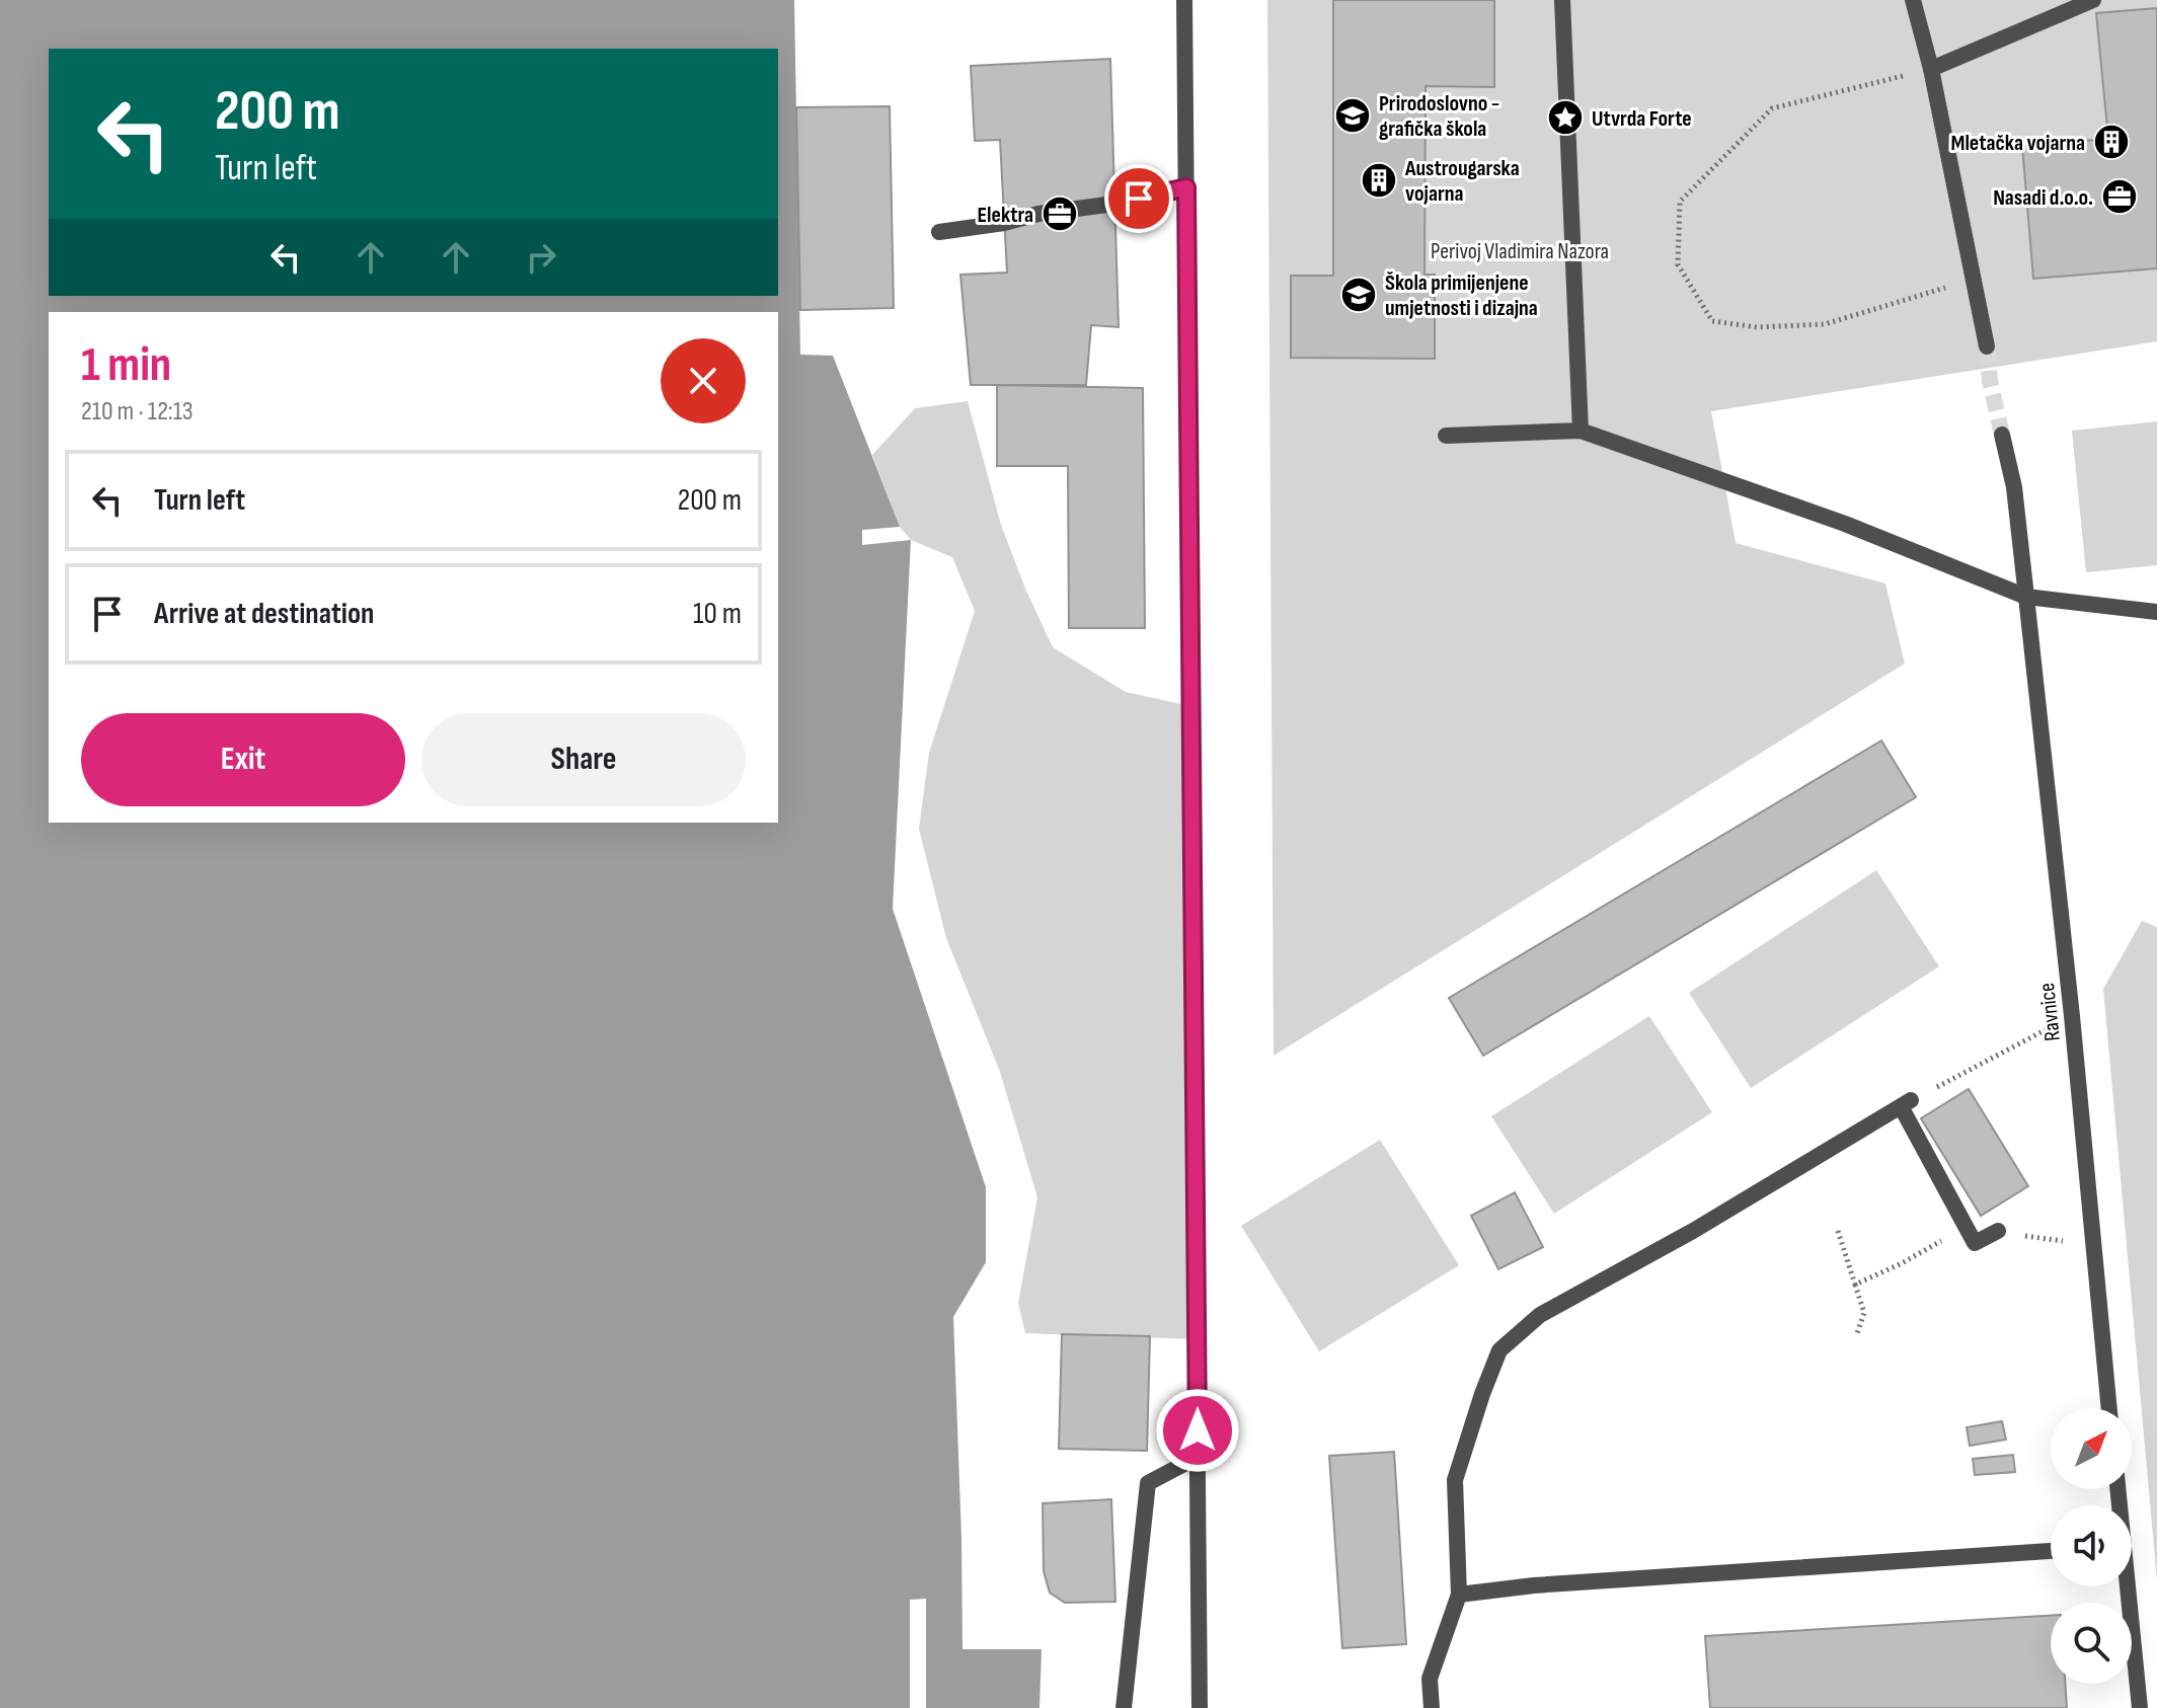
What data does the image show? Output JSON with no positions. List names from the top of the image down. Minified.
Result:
{"streets":{"street":["Ravnice"]},"parks":["Perivoj Vladimira Nazora"],"places":{"school or university":["Prirodoslovno - grafička škola","Škola primijenjene umjetnosti i dizajna"],"place":["Utvrda Forte"],"building":["Mletačka vojarna","Austrougarska vojarna"],"office":["Nasadi d.o.o.","Elektra"]},"north":"top right","page":{"turn":["200 m","Turn left"],"heading":["1 min","210 m · 12:13"],"list":[{"name":"Turn left","value":"200 m"},{"name":"Arrive at destination","value":"10 m"}],"buttons":["Exit","Share"]}}
